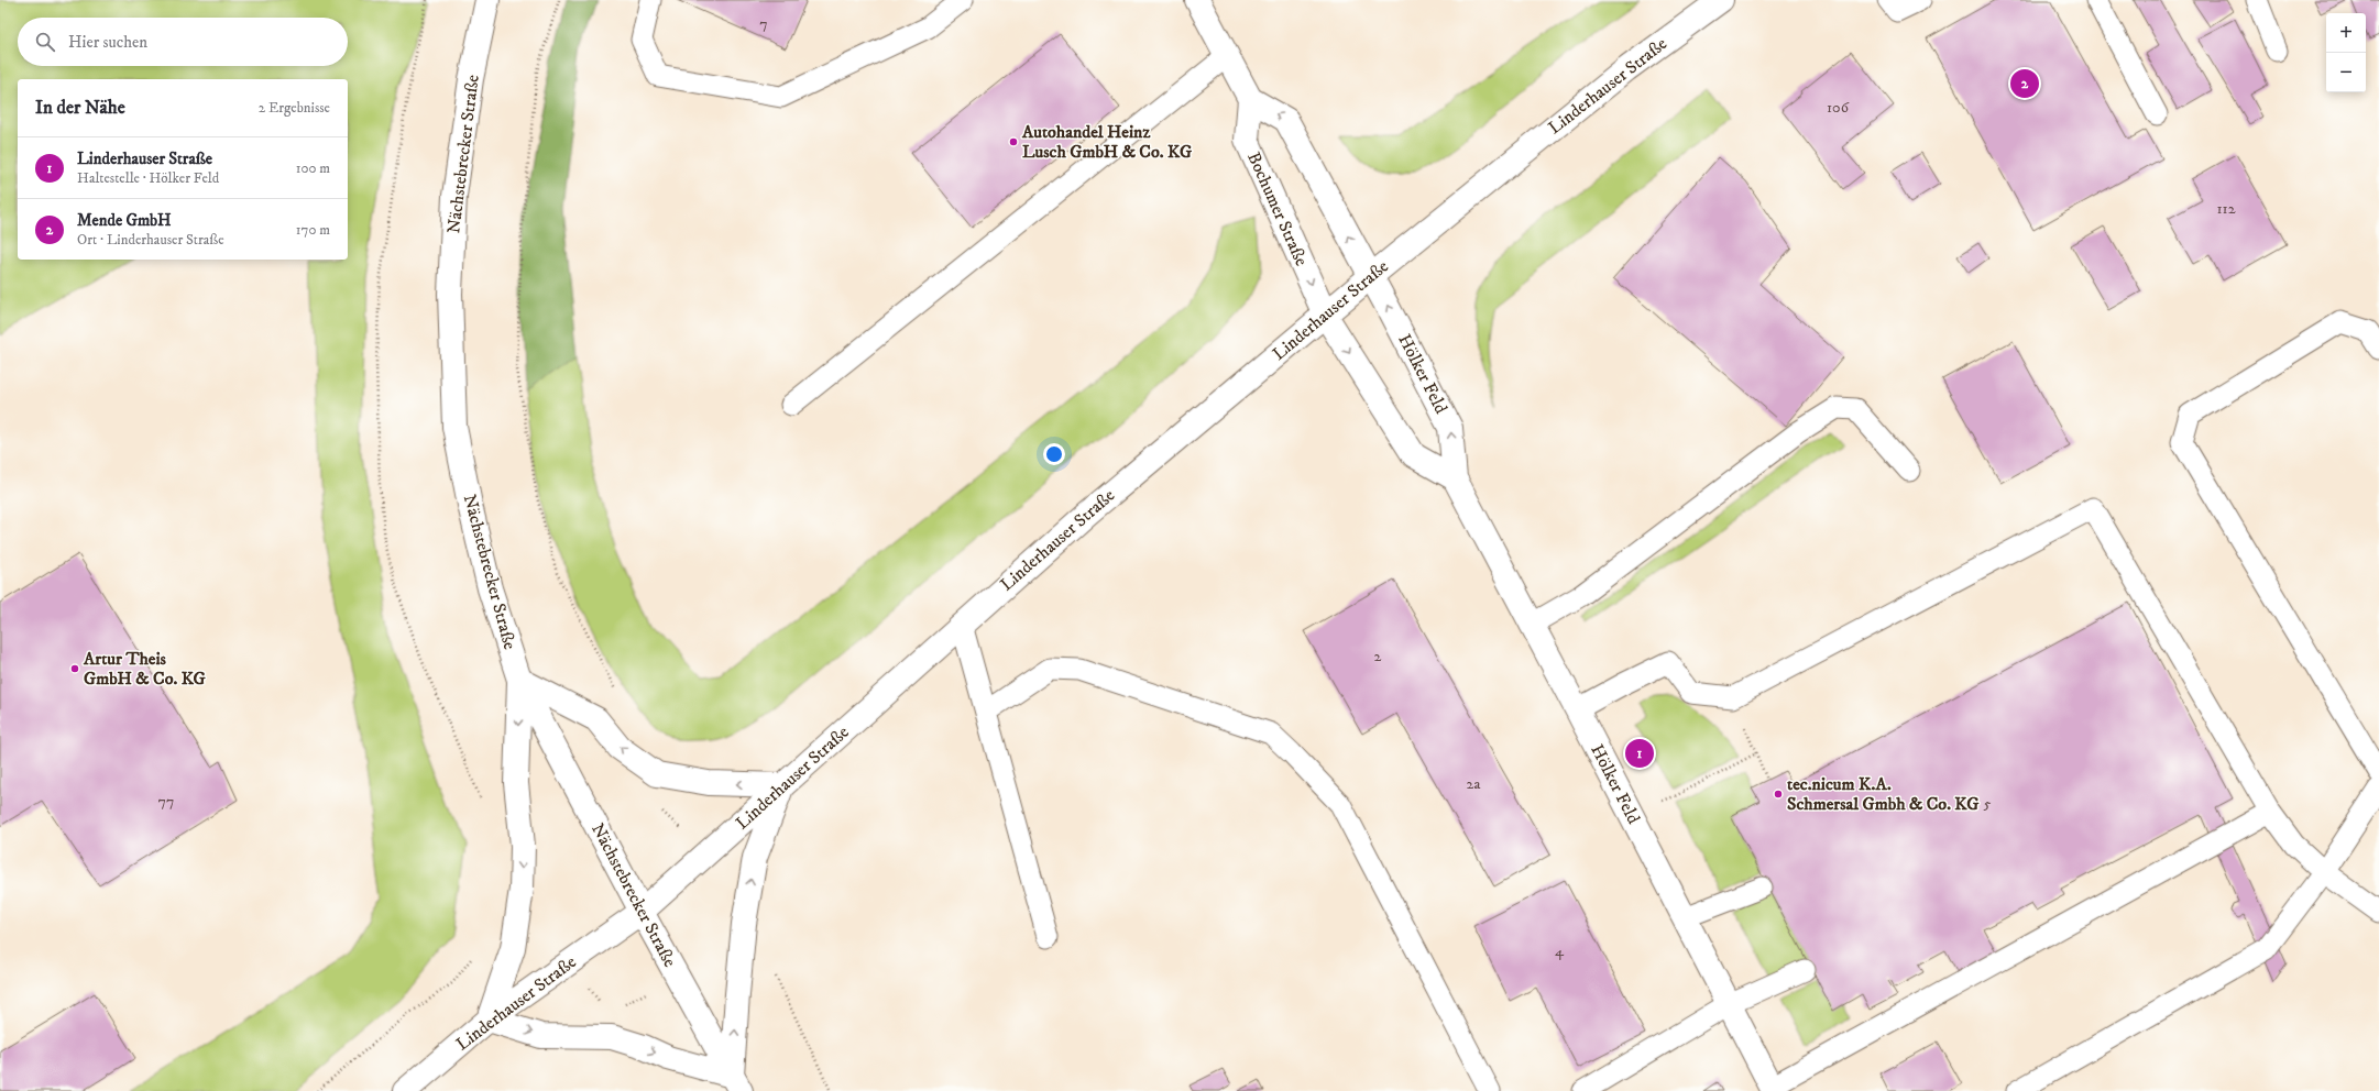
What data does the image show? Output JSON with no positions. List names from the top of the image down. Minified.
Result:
{"streets":{"main road":["Linderhauser Straße","Nächstebrecker Straße","Bochumer Straße","Hölker Feld"]},"crossings":[["Linderhauser Straße","Nächstebrecker Straße"],["Linderhauser Straße","Bochumer Straße"],["Linderhauser Straße","Hölker Feld"]],"places":["Autohandel Heinz Lusch GmbH & Co. KG","Artur Theis GmbH & Co. KG","tec.nicum K.A. Schmersal Gmbh & Co. KG"],"house_numbers":["7","106","112","2","2a","77","5","4"],"page":{"map_buttons":["+","−"],"search":"Hier suchen","pins":["2","1"],"heading":["In der Nähe","2 Ergebnisse"],"list":[{"mark":"1","name":"Linderhauser Straße","note":"Haltestelle · Hölker Feld","value":"100 m"},{"mark":"2","name":"Mende GmbH","note":"Ort · Linderhauser Straße","value":"170 m"}]}}
